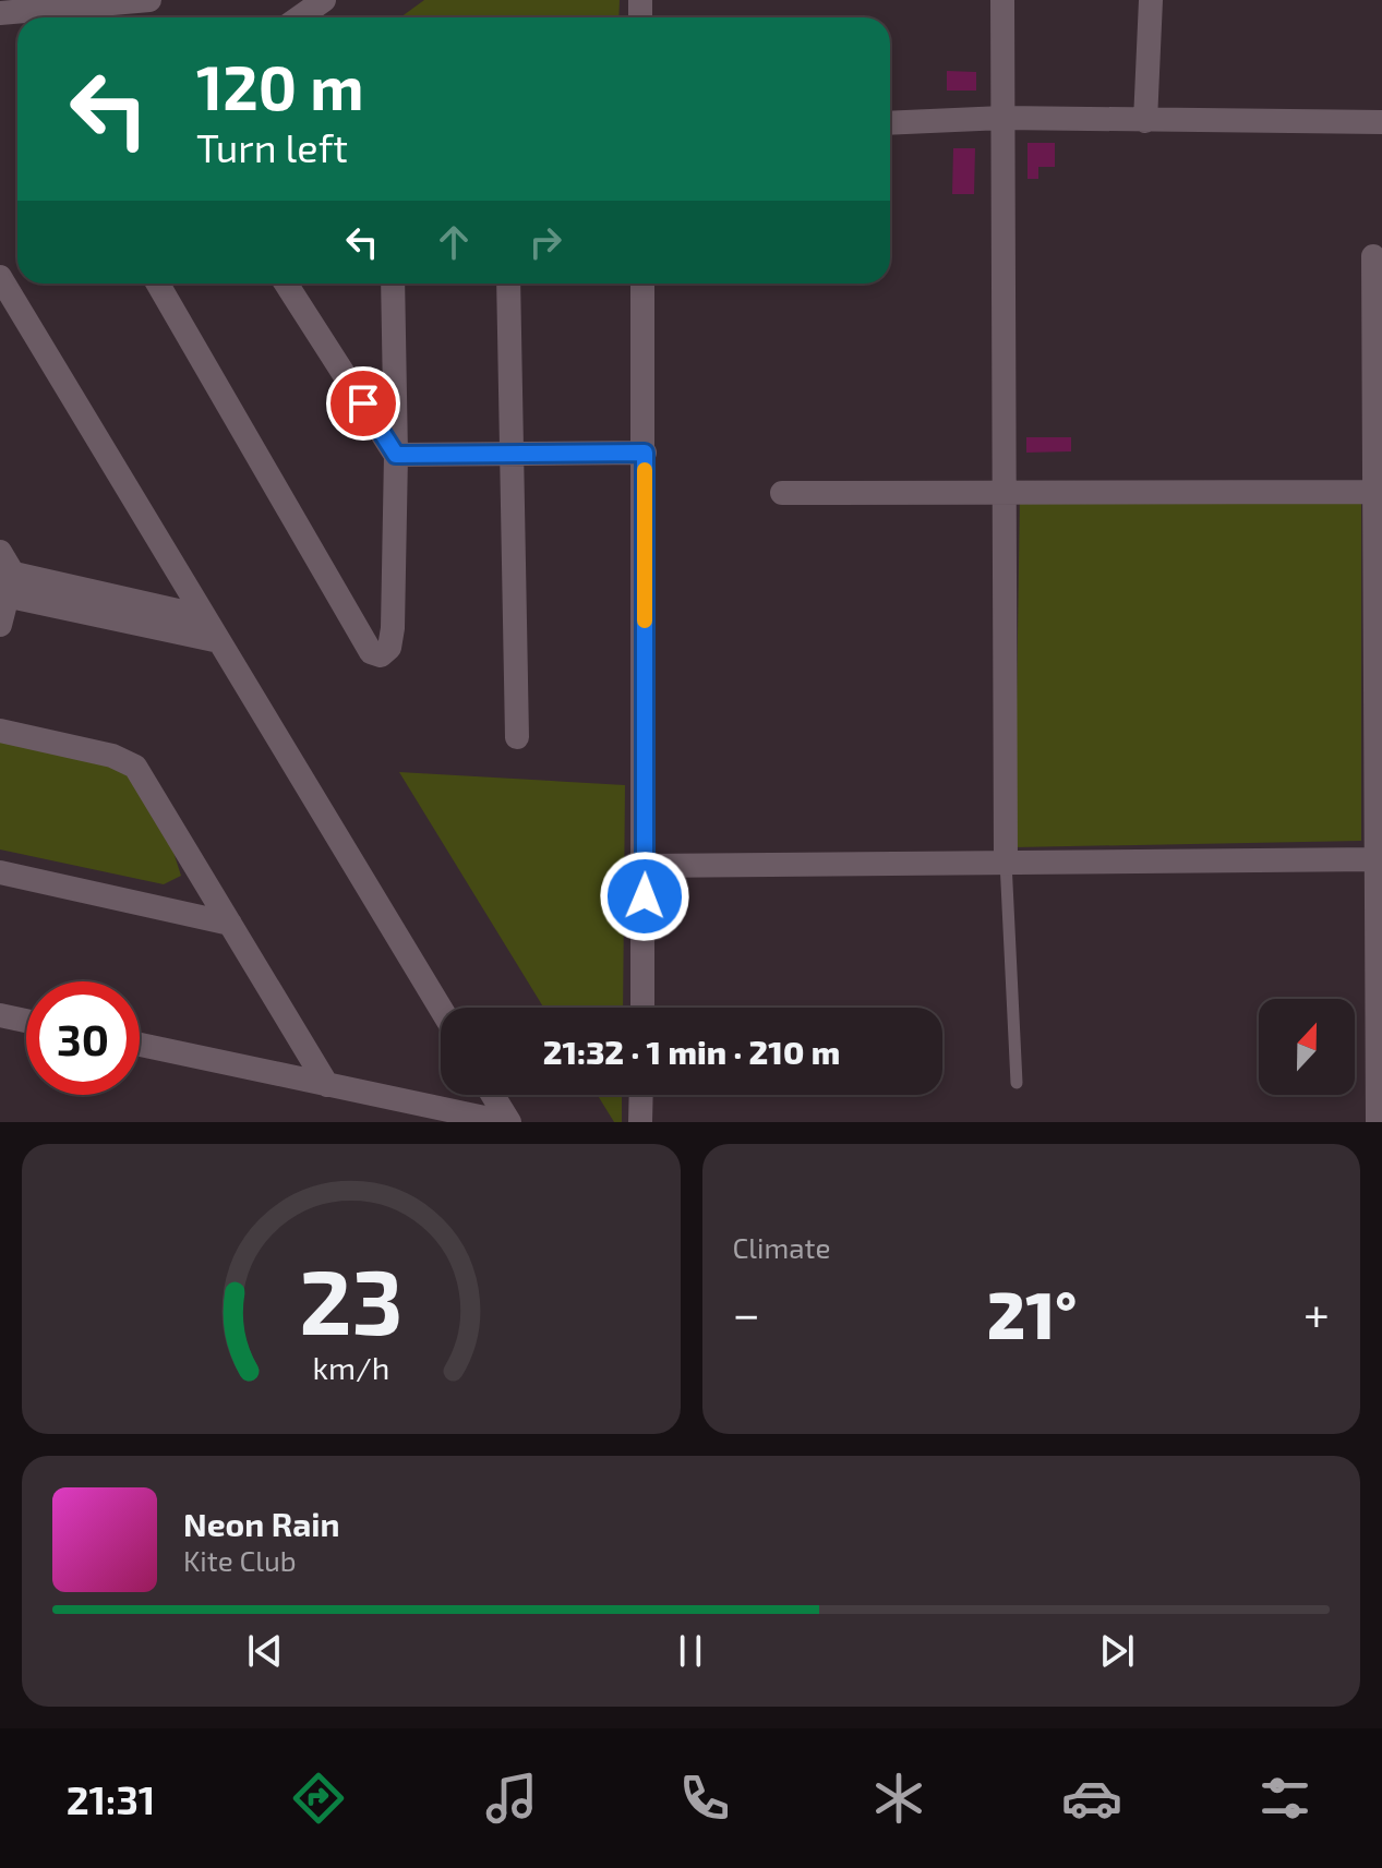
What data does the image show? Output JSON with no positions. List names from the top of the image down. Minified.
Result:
{"north":"top","page":{"turn":["120 m","Turn left"],"limit":"30","trip":"21:32 · 1 min · 210 m","tile":"Climate","heat":["−","21°","+"],"song":["Neon Rain","Kite Club"],"tabs":"21:31","gauge":["23","km/h"]}}
